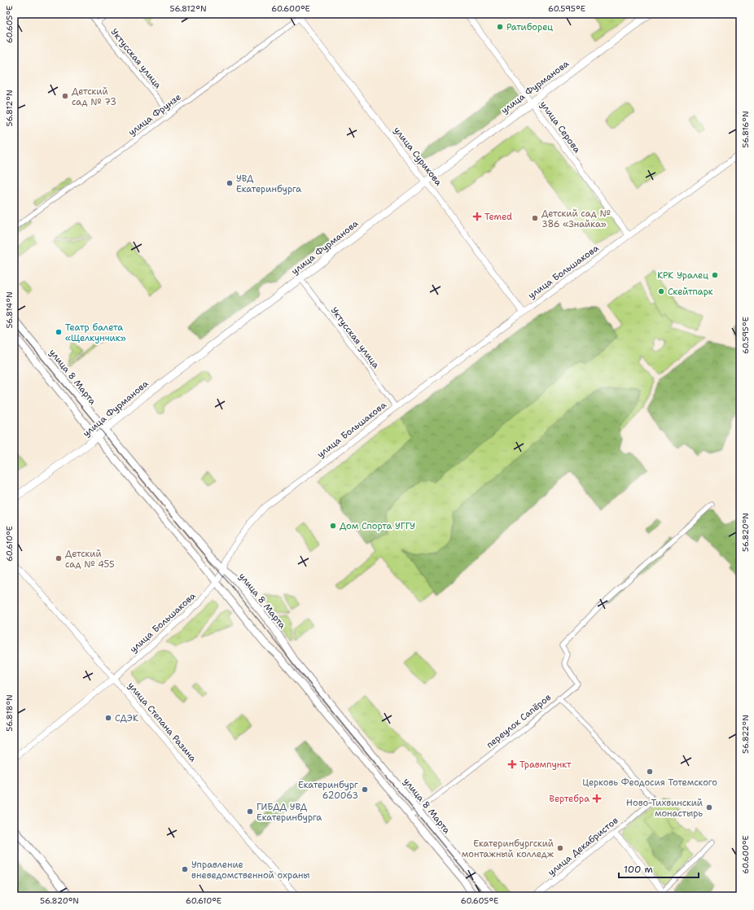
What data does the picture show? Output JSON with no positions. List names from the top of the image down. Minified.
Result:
{"streets":{"main road":["улица Фурманова","улица 8 Марта"],"street":["Уктусская улица","улица Фрунзе","улица Серова","улица Сурикова","улица Большакова","переулок Сапёров","улица Степана Разина","улица Декабристов"]},"crossings":[["Уктусская улица","улица Фурманова"],["Уктусская улица","улица Фрунзе"],["Уктусская улица","улица Большакова"],["улица Фурманова","улица Серова"],["улица Фурманова","улица Сурикова"],["улица Фурманова","улица 8 Марта"],["улица Фрунзе","улица Сурикова"],["улица Серова","улица Большакова"],["улица Сурикова","улица Большакова"],["улица Большакова","улица 8 Марта"],["улица Большакова","улица Степана Разина"],["улица 8 Марта","переулок Сапёров"],["переулок Сапёров","улица Декабристов"]],"places":{"other":["Ратиборец","Детский сад № 73","УВД Екатеринбурга","Детский сад № 386 «Знайка»","КРК Уралец","Скейтпарк","Театр балета «Щелкунчик»","Дом Спорта УГГУ","Детский сад № 455","СДЭК","Церковь Феодосия Тотемского","Екатеринбург 620063","Ново-Тихвинский монастырь","ГИБДД УВД Екатеринбурга","Екатеринбургский монтажный колледж","Управление вневедомственной охраны"],"health":["Temed","Травмпункт","Вертебра"]},"scale_bar":"100 m","coordinates":["56.812°N","60.600°E","60.595°E","60.605°E","56.816°N","56.814°N","56.820°N","60.610°E","56.818°N","56.822°N"]}
